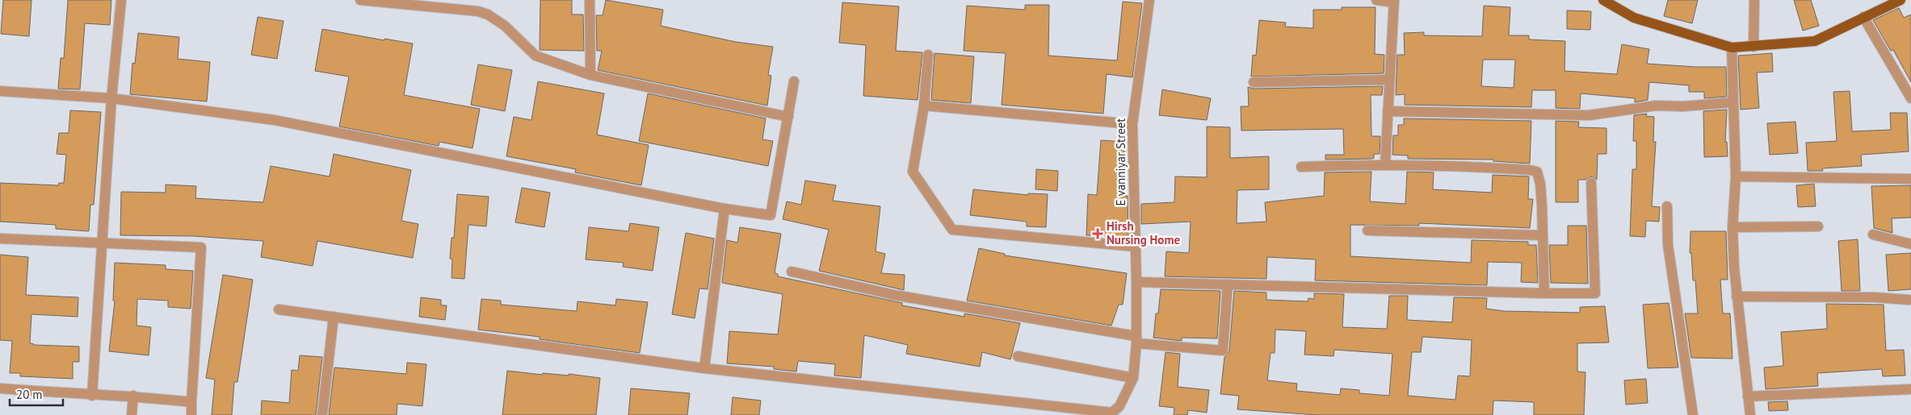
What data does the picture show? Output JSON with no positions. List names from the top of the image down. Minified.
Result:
{"streets":{"street":["E vanniyar Street"]},"places":{"health":["Hirsh Nursing Home"]},"scale_bar":"20 m"}
